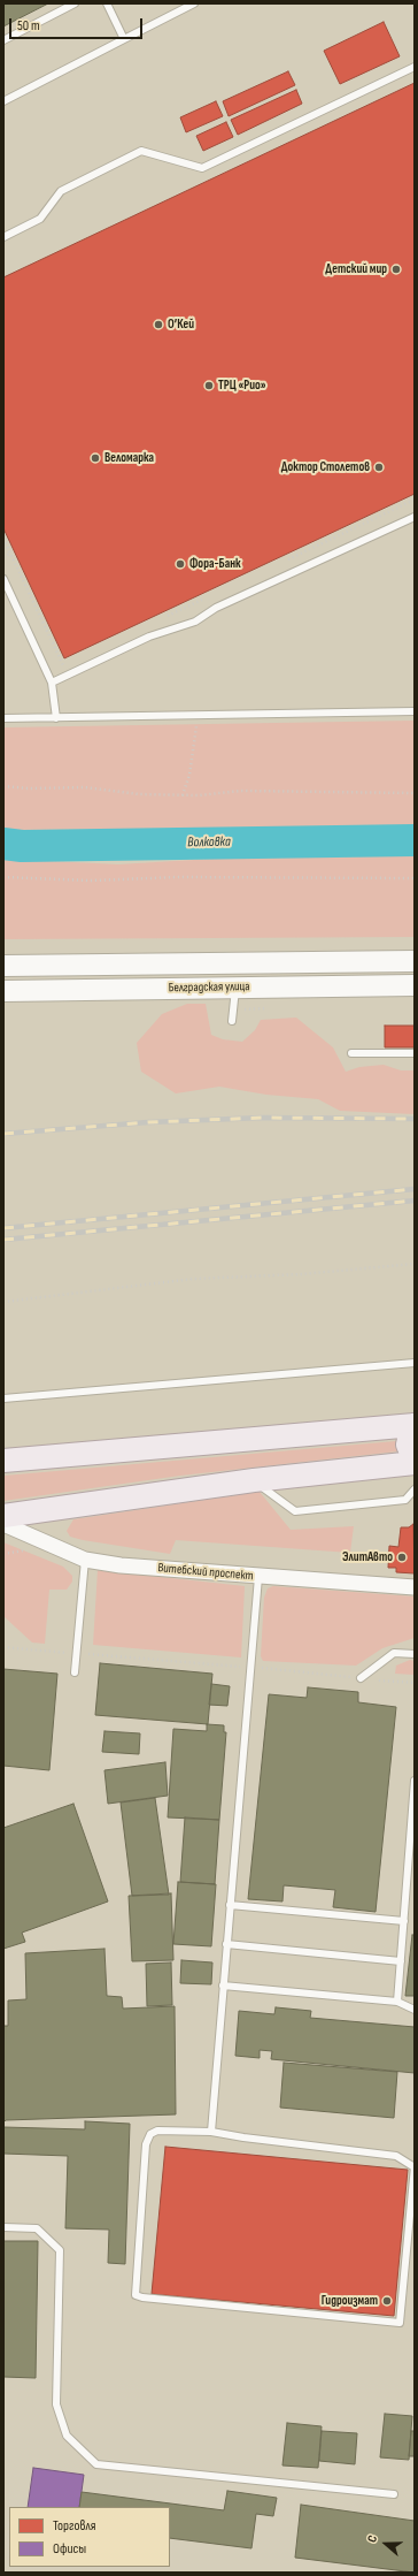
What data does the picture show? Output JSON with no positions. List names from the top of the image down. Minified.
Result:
{"streets":{"street":["Белградская улица","Витебский проспект"]},"water":["Волковка"],"places":["Детский мир","О’Кей","ТРЦ «Рио»","Веломарка","Доктор Столетов","Фора-Банк","ЭлитАвто","Гидроизмат"],"legend":["Торговля","Офисы"],"scale_bar":"50 m","north":"left"}
